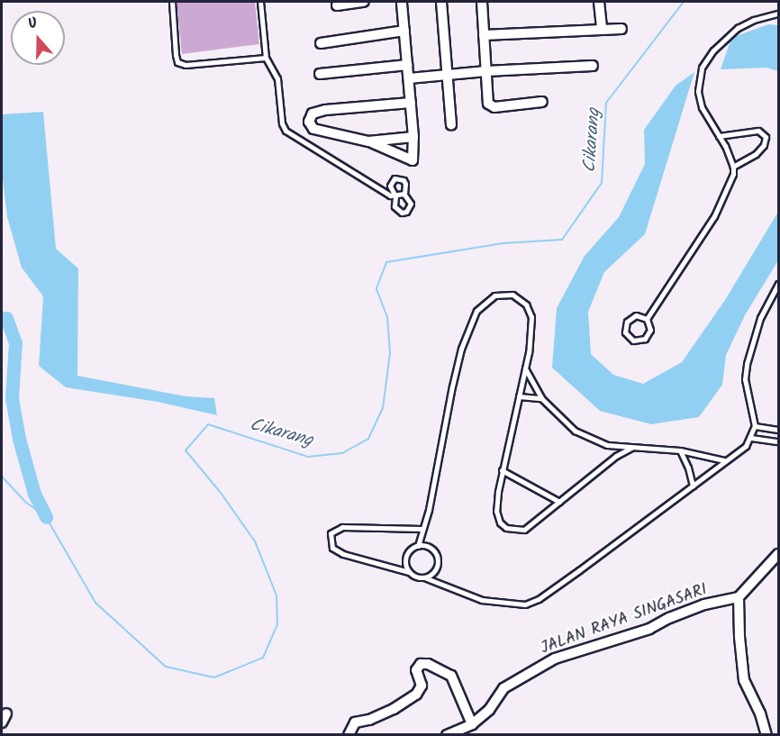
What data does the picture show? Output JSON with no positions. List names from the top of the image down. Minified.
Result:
{"streets":{"street":["JALAN RAYA SINGASARI"]},"water":["Cikarang"],"north":"top"}
